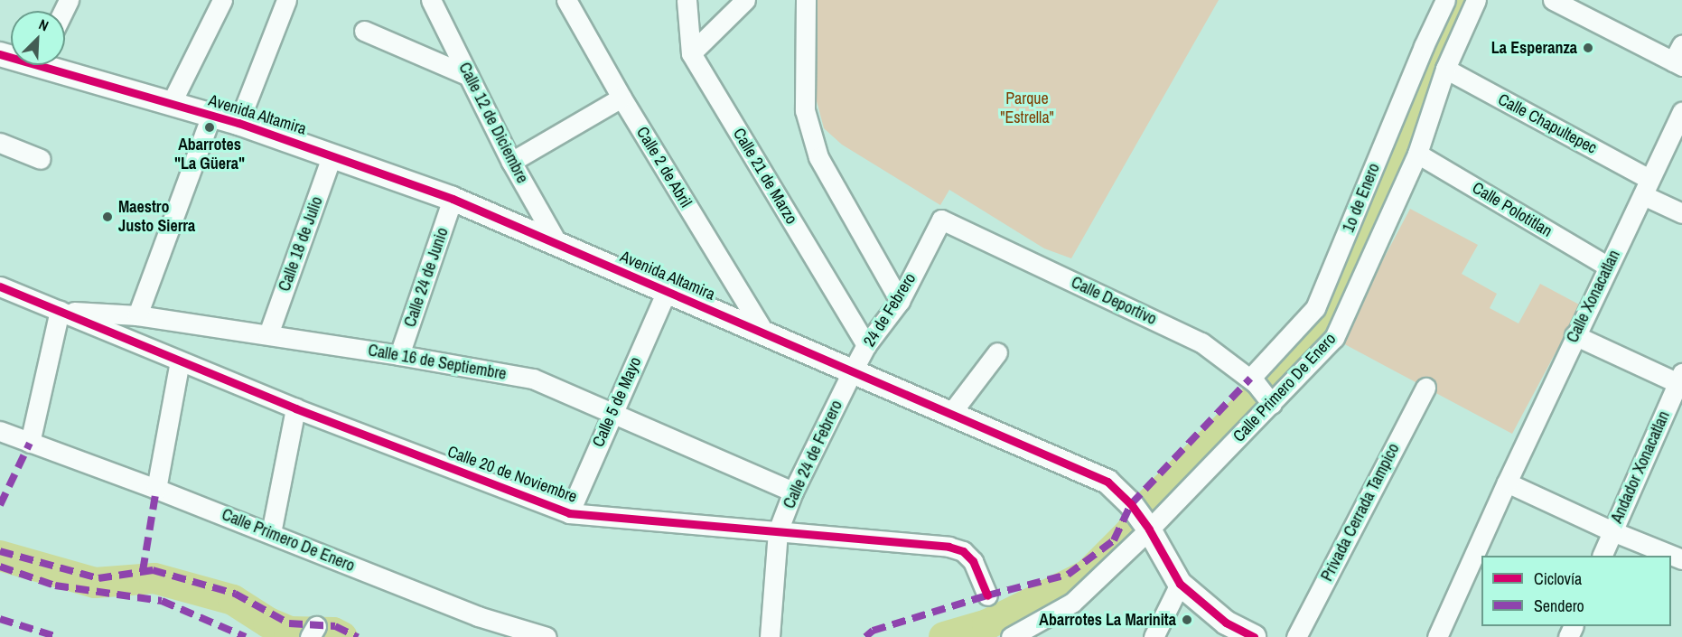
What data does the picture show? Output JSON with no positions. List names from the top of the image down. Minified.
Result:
{"streets":{"street":["Avenida Altamira","Calle 12 de Diciembre","Calle Chapultepec","Calle 2 de Abril","Calle 21 de Marzo","1o de Enero","Calle Polotitlan","Calle 18 de Julio","Calle 24 de Junio","Calle Xonacatlan","Calle Deportivo","24 de Febrero","Calle 16 de Septiembre","Calle Primero De Enero","Calle 5 de Mayo","Calle 24 de Febrero","Andador Xonacatlan","Calle 20 de Noviembre","Privada Cerrada Tampico"]},"crossings":[["Avenida Altamira","Calle 12 de Diciembre"],["Avenida Altamira","Calle 2 de Abril"],["Avenida Altamira","Calle 18 de Julio"],["Avenida Altamira","Calle 24 de Junio"],["Avenida Altamira","24 de Febrero"],["Avenida Altamira","Calle Primero De Enero"],["Avenida Altamira","Calle 5 de Mayo"],["Avenida Altamira","Calle 24 de Febrero"],["Calle Chapultepec","Calle Xonacatlan"],["Calle Chapultepec","Calle Primero De Enero"],["Calle 21 de Marzo","24 de Febrero"],["1o de Enero","Calle Deportivo"],["Calle Polotitlan","Calle Xonacatlan"],["Calle Polotitlan","Calle Primero De Enero"],["Calle 18 de Julio","Calle 16 de Septiembre"],["Calle 24 de Junio","Calle 16 de Septiembre"],["Calle Deportivo","24 de Febrero"],["Calle Deportivo","Calle Primero De Enero"],["24 de Febrero","Calle 24 de Febrero"],["Calle 16 de Septiembre","Calle 5 de Mayo"],["Calle 16 de Septiembre","Calle 24 de Febrero"],["Calle 16 de Septiembre","Calle 20 de Noviembre"],["Calle 5 de Mayo","Calle 20 de Noviembre"],["Calle 24 de Febrero","Calle 20 de Noviembre"]],"parks":["Parque \"Estrella\""],"places":["La Esperanza","Abarrotes \"La Güera\"","Maestro Justo Sierra","Abarrotes La Marinita"],"legend":["Ciclovía","Sendero"],"north":"top right"}
